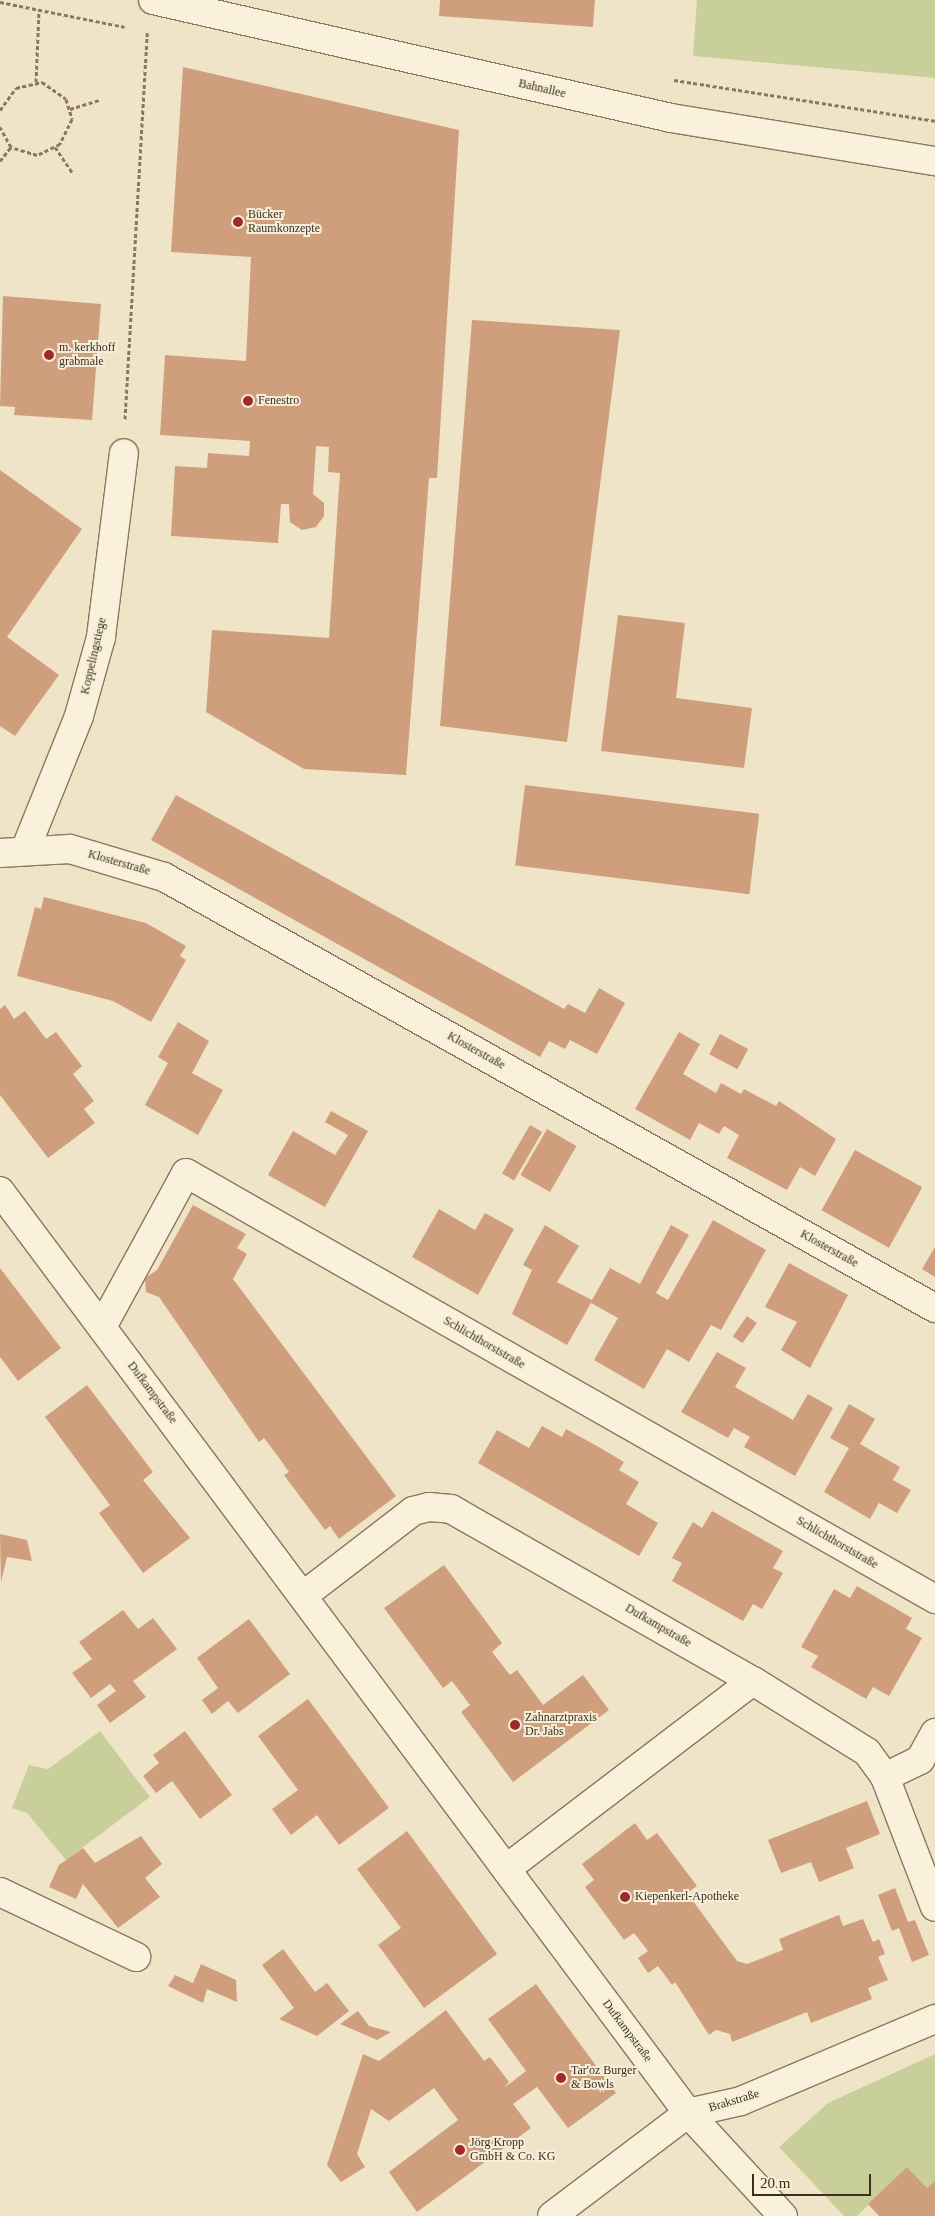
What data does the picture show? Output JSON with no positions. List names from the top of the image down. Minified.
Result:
{"streets":{"street":["Bahnallee","Koppelingstiege","Klosterstraße","Schlichthorststraße","Dufkampstraße","Brakstraße"]},"crossings":[["Koppelingstiege","Klosterstraße"],["Schlichthorststraße","Dufkampstraße"],["Dufkampstraße","Brakstraße"]],"places":["Bücker Raumkonzepte","m. kerkhoff grabmale","Fenestro","Zahnarztpraxis Dr. Jabs","Kiepenkerl-Apotheke","Tar'oz Burger & Bowls","Jörg Kropp GmbH & Co. KG"],"scale_bar":"20 m"}
